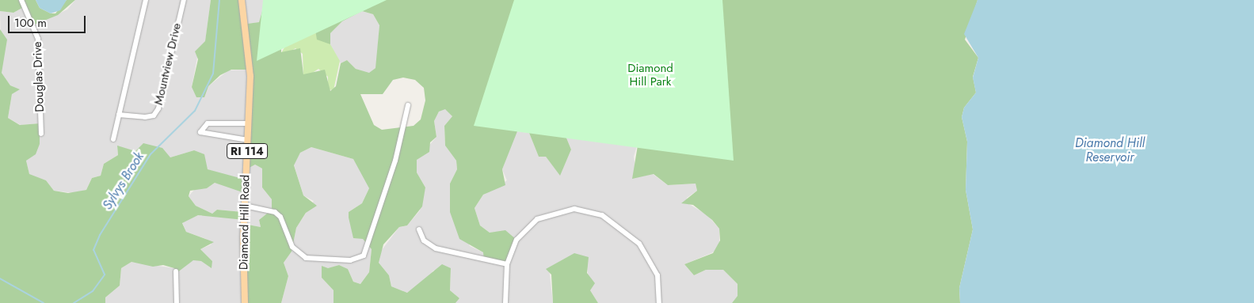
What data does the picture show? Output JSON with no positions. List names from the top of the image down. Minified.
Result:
{"streets":{"main road":["RI 114","Diamond Hill Road"],"street":["Mountview Drive","Douglas Drive"]},"water":["Diamond Hill Reservoir","Sylvys Brook"],"parks":["Diamond Hill Park"],"scale_bar":"100 m"}
